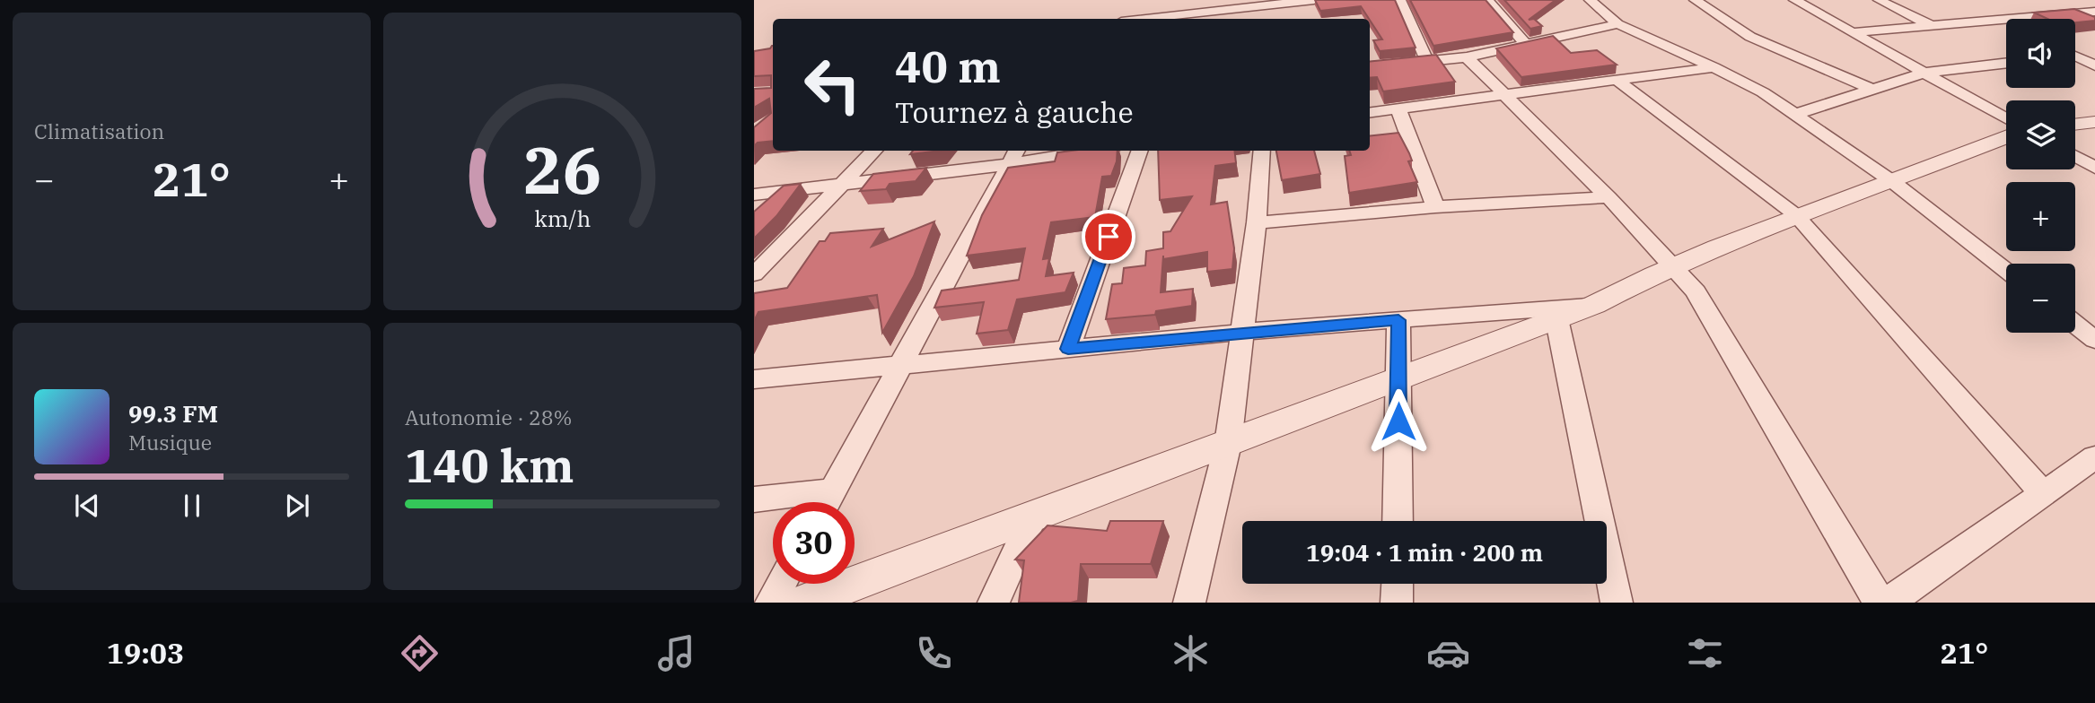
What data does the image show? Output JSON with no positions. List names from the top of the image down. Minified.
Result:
{"page":{"tile":["Climatisation",["Autonomie · 28%","140 km"]],"map_buttons":["+","−"],"turn":["40 m","Tournez à gauche"],"heat":["−","21°","+"],"song":["99.3 FM","Musique"],"limit":"30","trip":"19:04 · 1 min · 200 m","tabs":["19:03","21°"],"gauge":["26","km/h"]}}
